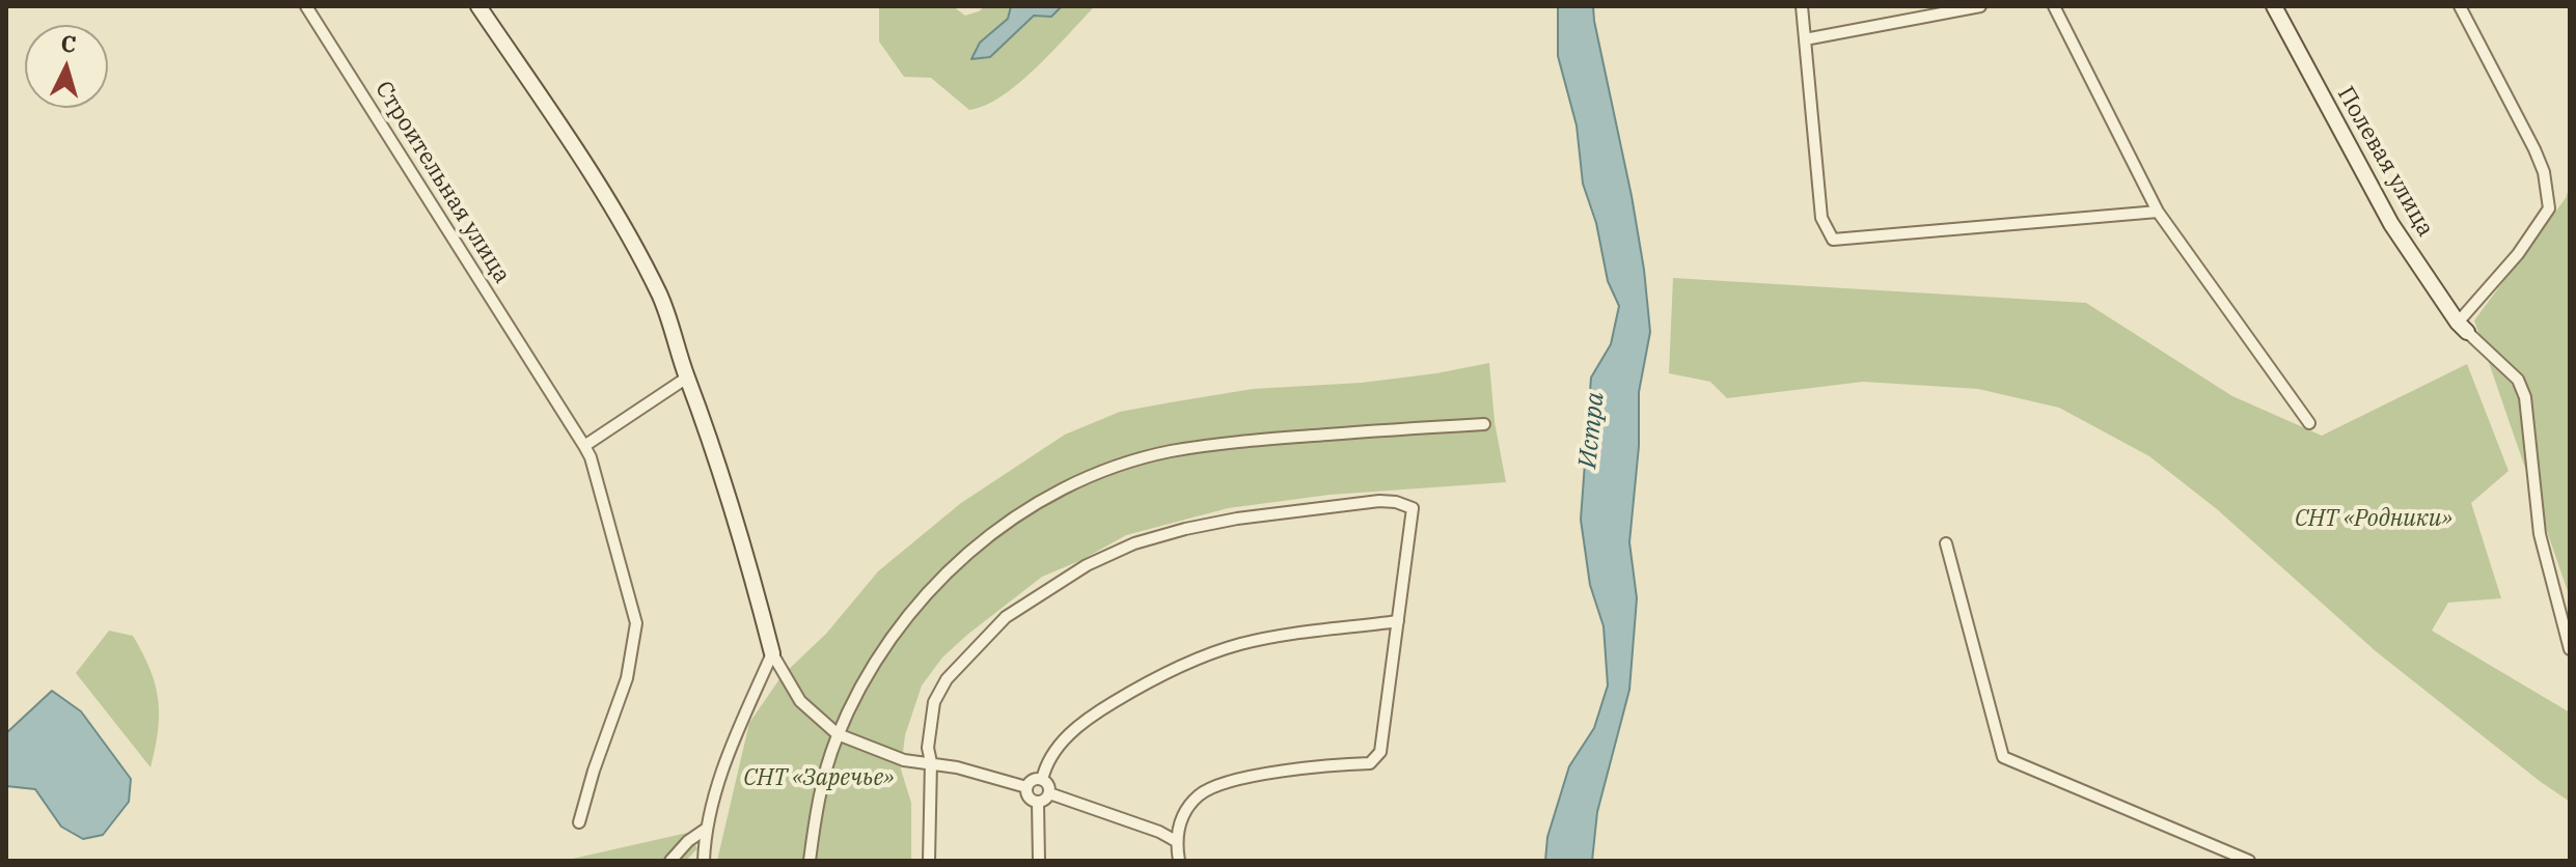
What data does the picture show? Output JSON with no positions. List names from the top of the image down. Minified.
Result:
{"streets":{"street":["Полевая улица","Строительная улица"]},"water":["Истра"],"parks":["СНТ «Родники»","СНТ «Заречье»"],"north":"top"}
